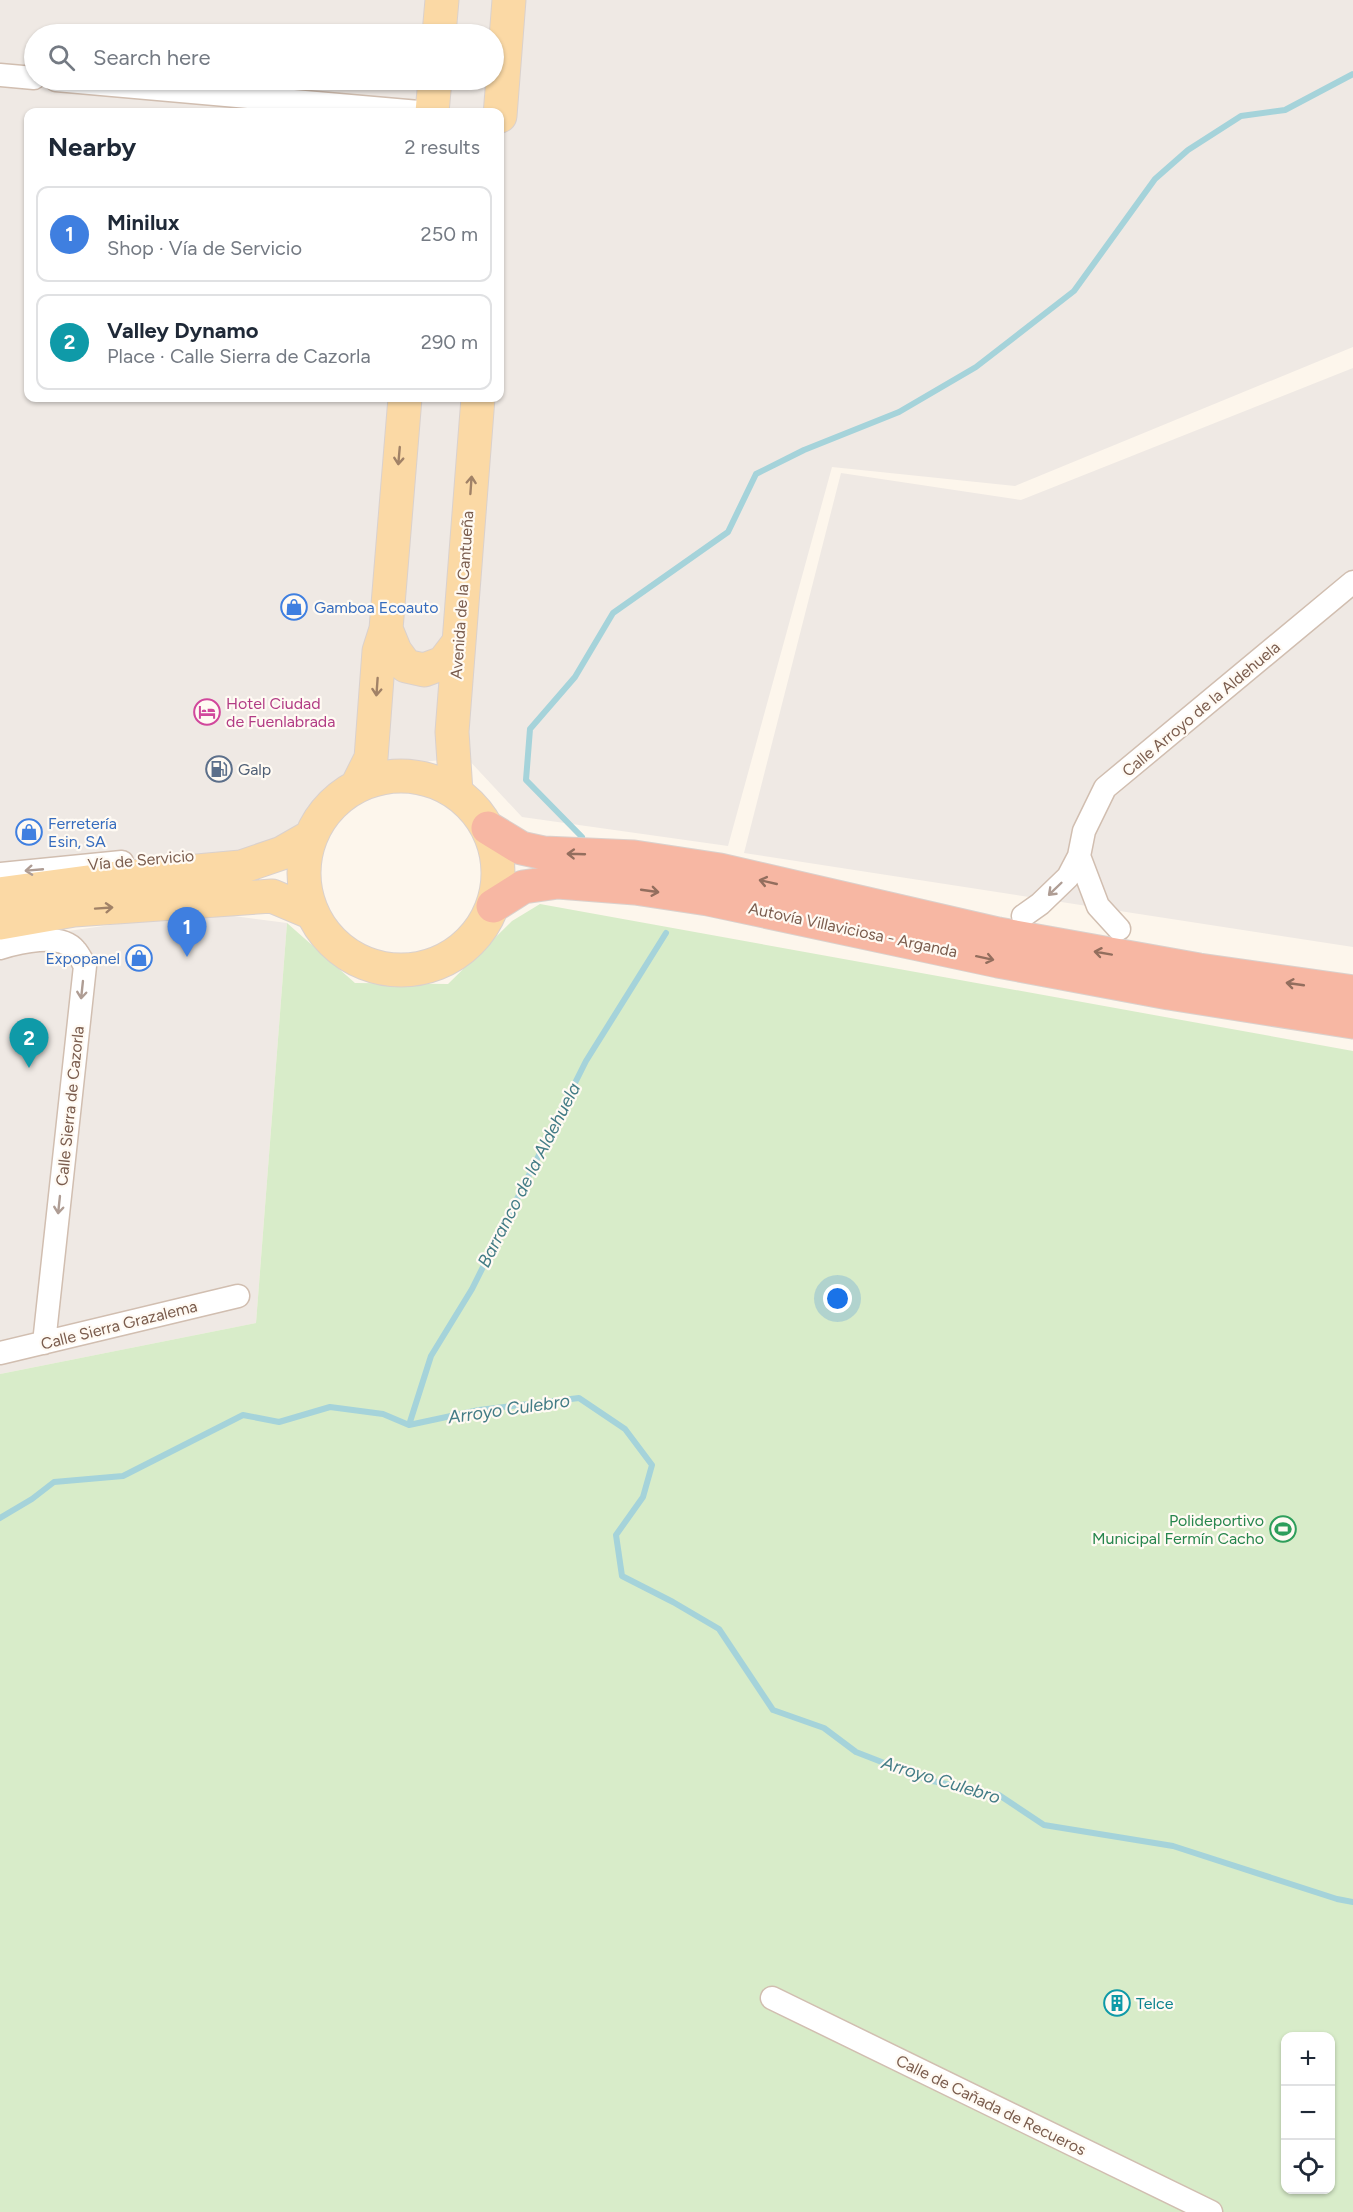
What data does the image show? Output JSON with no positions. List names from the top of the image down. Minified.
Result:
{"streets":{"highway":["Autovía Villaviciosa - Arganda"],"main road":["Avenida de la Cantueña"],"street":["Calle Arroyo de la Aldehuela","Vía de Servicio","Calle Sierra de Cazorla","Calle Sierra Grazalema","Calle de Cañada de Recueros"]},"crossings":[["Avenida de la Cantueña","Autovía Villaviciosa - Arganda"],["Calle Sierra de Cazorla","Calle Sierra Grazalema"]],"one_way":["Vía de Servicio","Calle Sierra de Cazorla"],"water":["Barranco de la Aldehuela","Arroyo Culebro"],"places":{"shop":["Gamboa Ecoauto","Ferretería Esin, SA","Expopanel"],"hotel":["Hotel Ciudad de Fuenlabrada"],"fuel station":["Galp"],"sports":["Polideportivo Municipal Fermín Cacho"],"building":["Telce"]},"page":{"search":"Search here","heading":["Nearby","2 results"],"list":[{"mark":"1","name":"Minilux","note":"Shop · Vía de Servicio","value":"250 m"},{"mark":"2","name":"Valley Dynamo","note":"Place · Calle Sierra de Cazorla","value":"290 m"}],"pins":["1","2"],"map_buttons":["+","−"]}}
